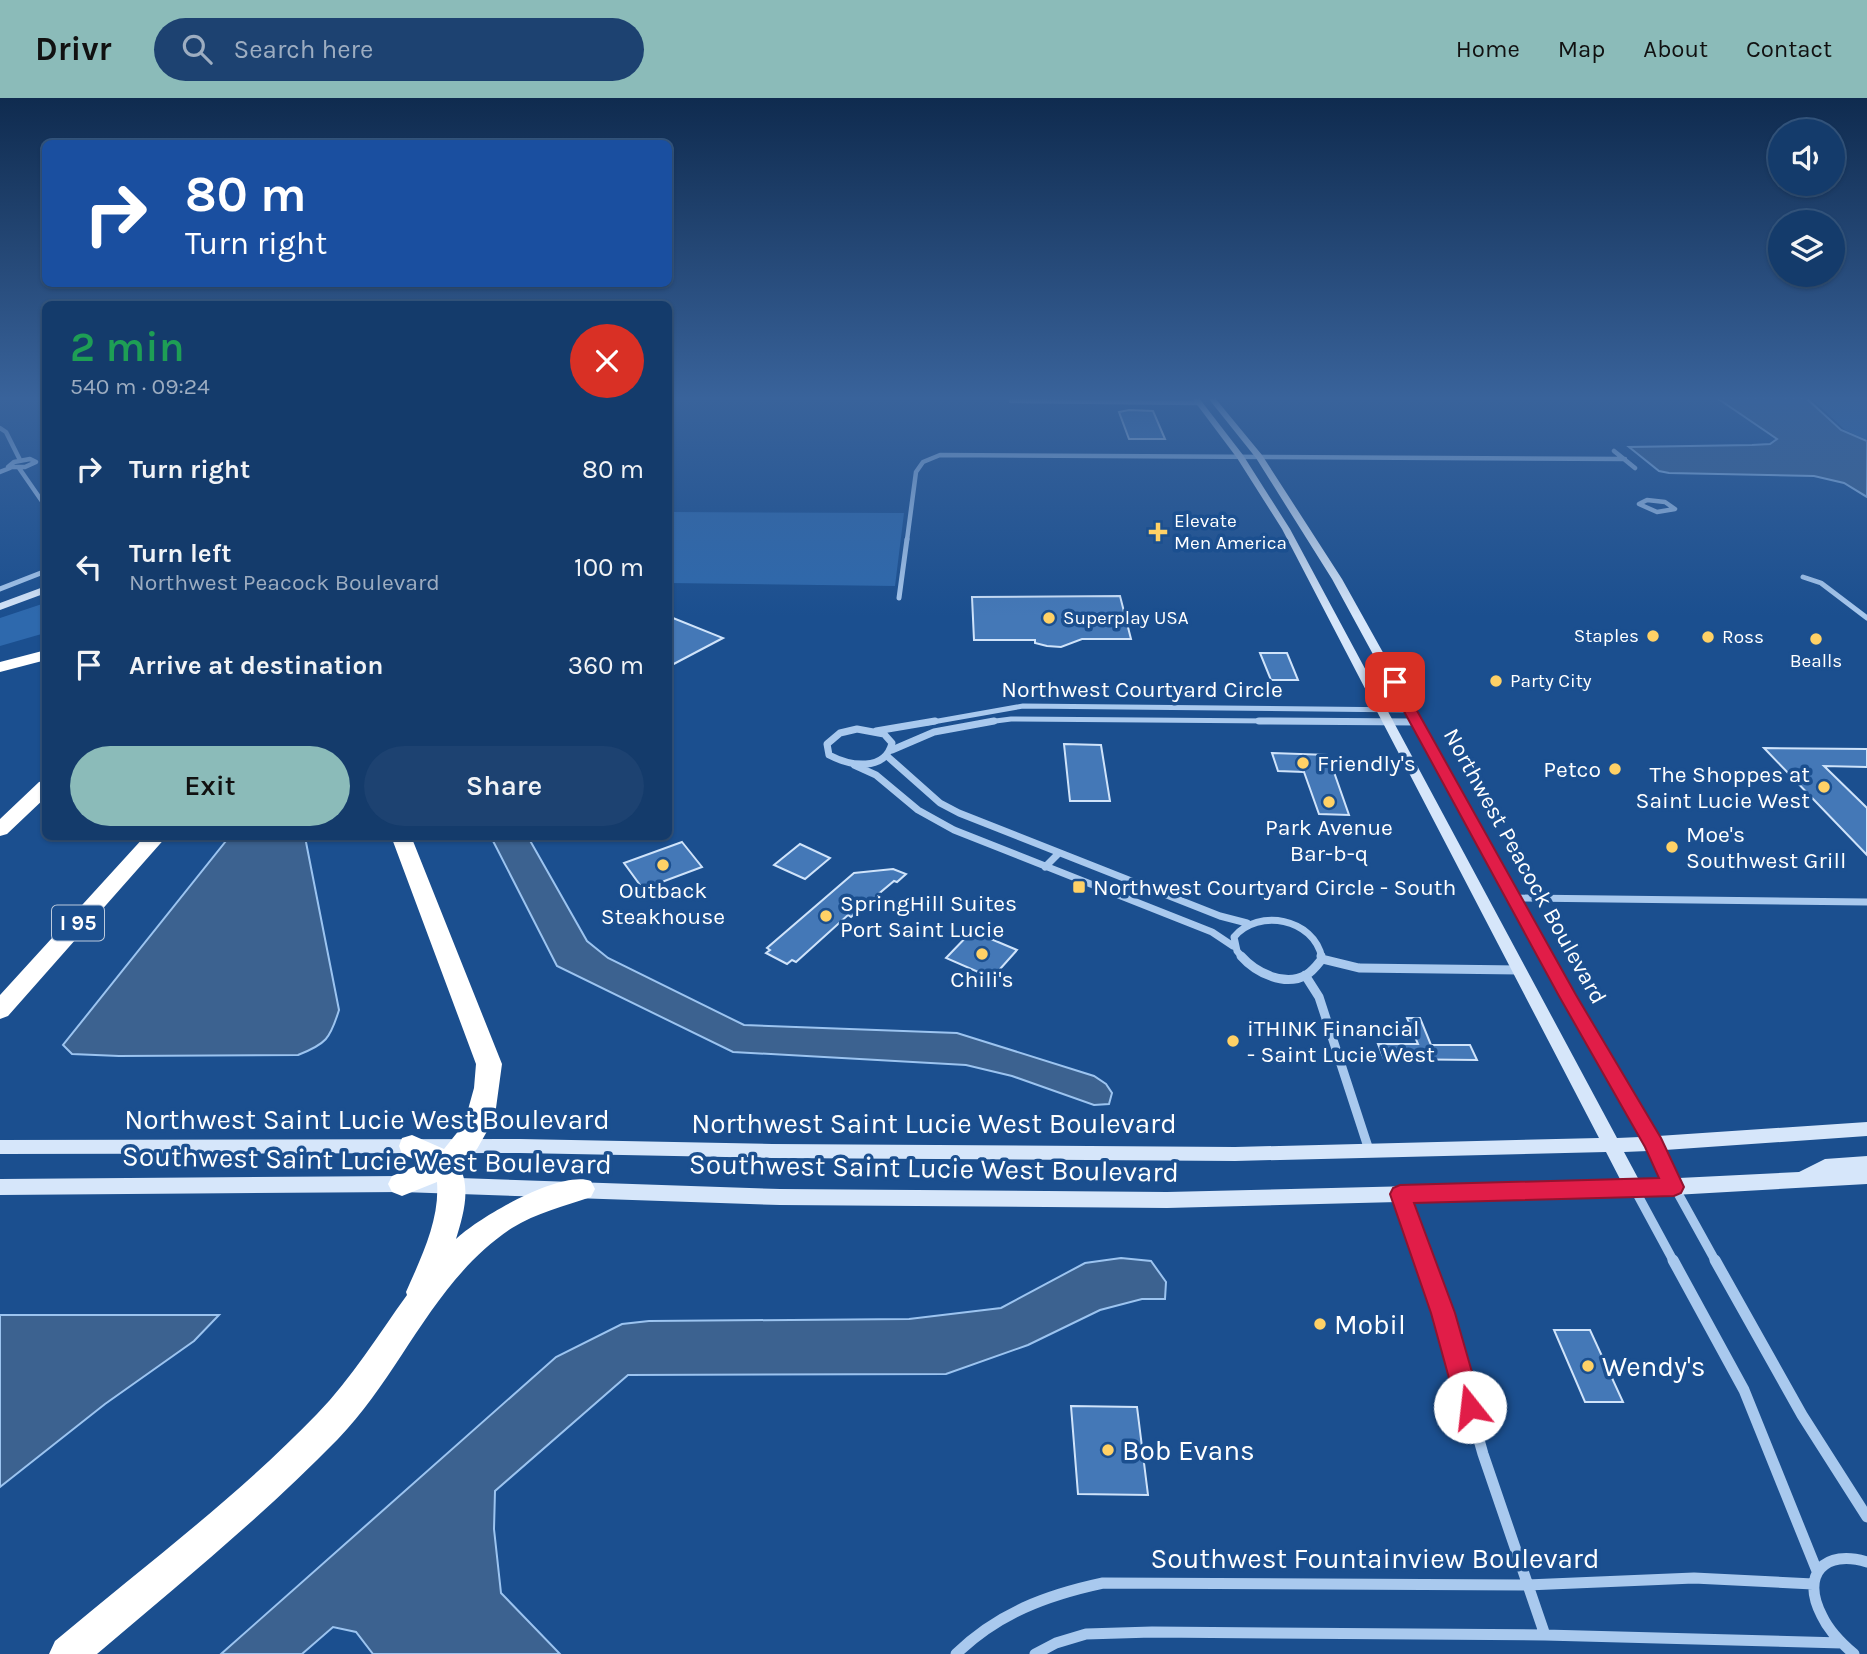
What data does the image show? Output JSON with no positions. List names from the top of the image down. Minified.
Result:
{"streets":{"highway":["I 95"],"street":["Northwest Courtyard Circle","Northwest Peacock Boulevard","Northwest Saint Lucie West Boulevard","Southwest Saint Lucie West Boulevard","Southwest Fountainview Boulevard"]},"crossings":[["Northwest Courtyard Circle","Northwest Peacock Boulevard"],["Northwest Peacock Boulevard","Northwest Saint Lucie West Boulevard"],["Northwest Peacock Boulevard","Southwest Saint Lucie West Boulevard"]],"places":{"health":["Elevate Men America"],"other":["Superplay USA","Staples","Ross","Bealls","Party City","Friendly's","Petco","The Shoppes at Saint Lucie West","Park Avenue Bar-b-q","Moe's Southwest Grill","Outback Steakhouse","SpringHill Suites Port Saint Lucie","Chili's","iTHINK Financial - Saint Lucie West","Mobil","Wendy's","Bob Evans"],"transit":["Northwest Courtyard Circle - South"]},"page":{"header":"Drivr","search":"Search here","nav":["Home","Map","About","Contact"],"turn":["80 m","Turn right"],"heading":["2 min","540 m · 09:24"],"list":[{"name":"Turn right","value":"80 m"},{"name":"Turn left","note":"Northwest Peacock Boulevard","value":"100 m"},{"name":"Arrive at destination","value":"360 m"}],"buttons":["Exit","Share"]}}
